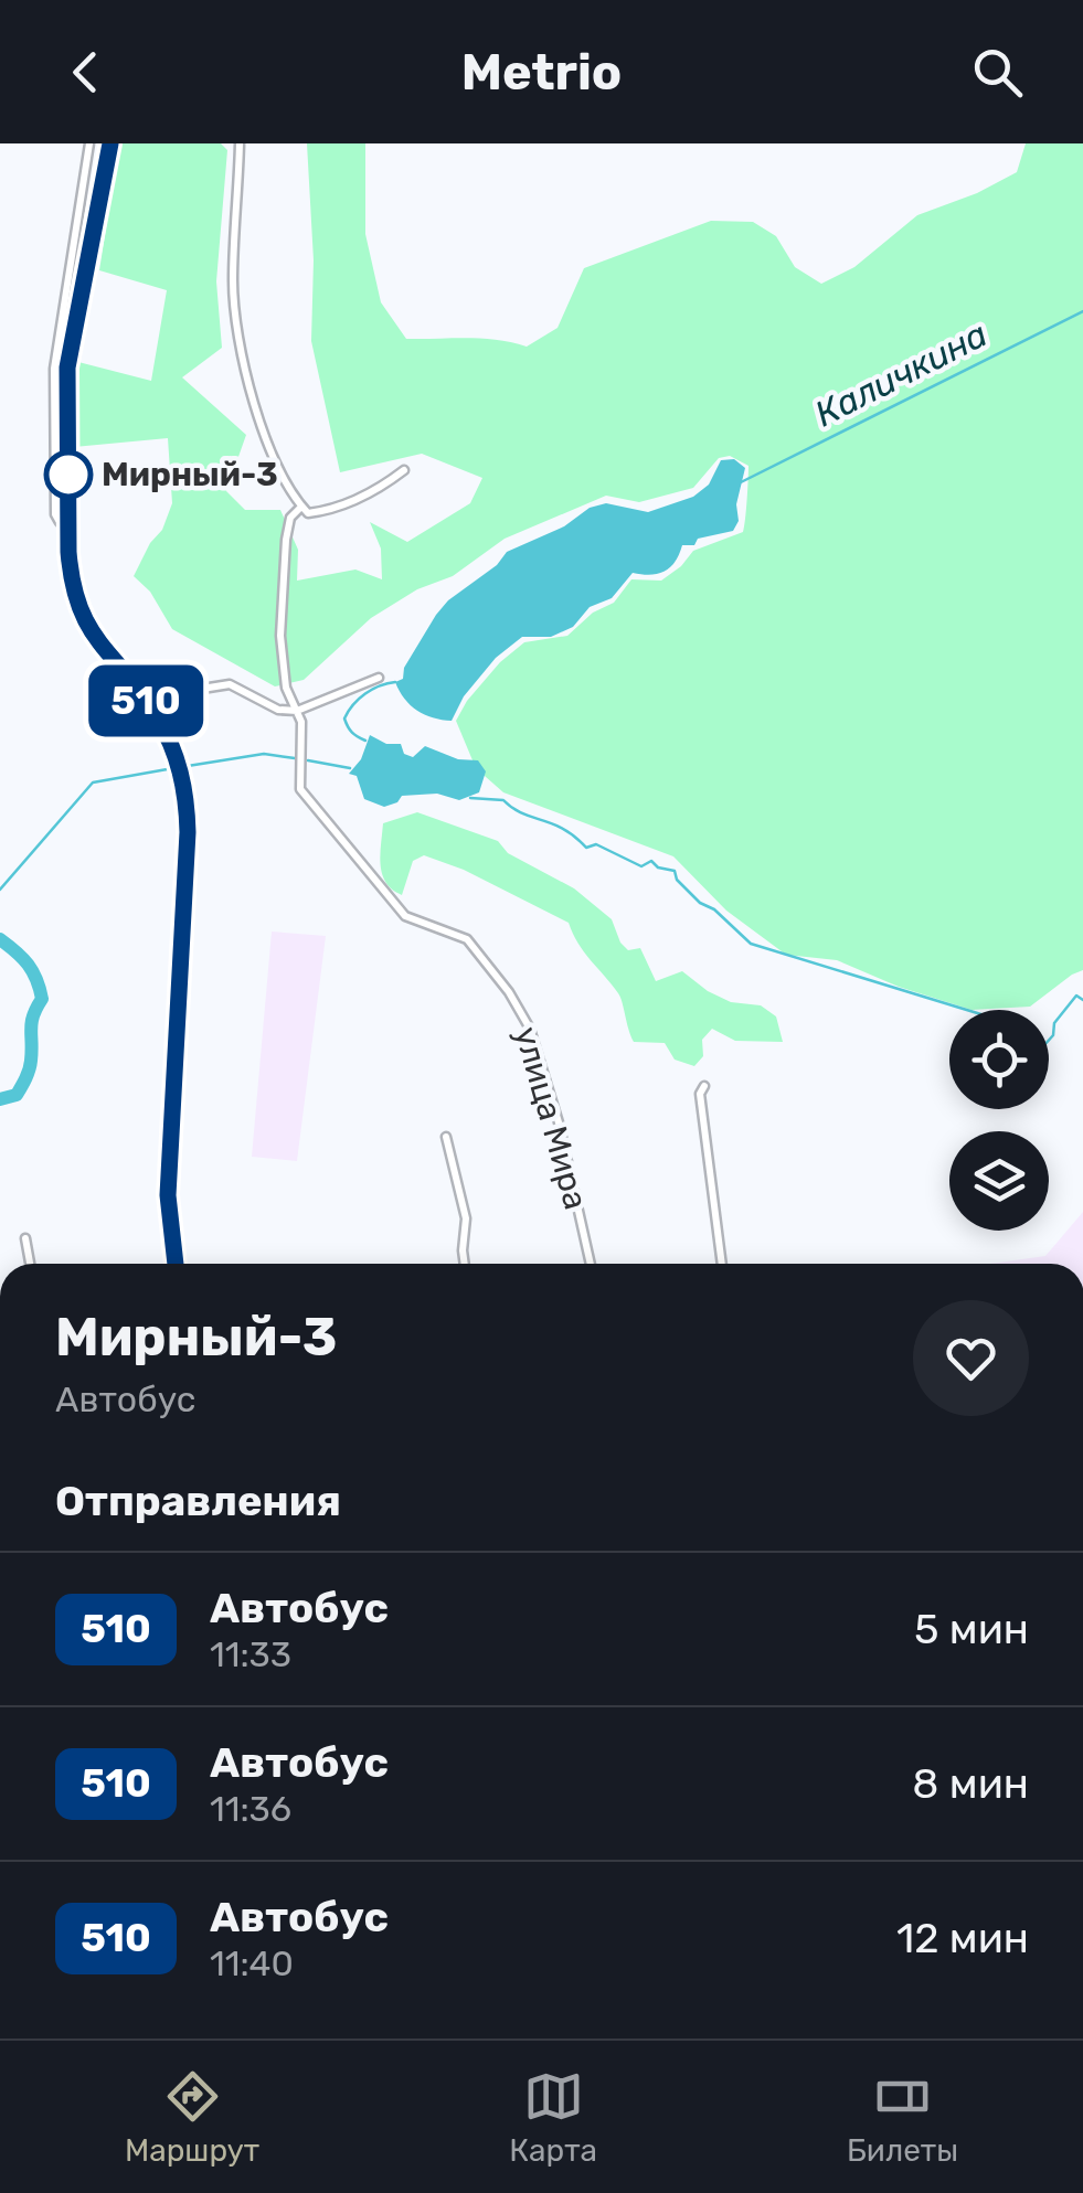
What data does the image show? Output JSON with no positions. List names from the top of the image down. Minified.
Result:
{"streets":{"street":["улица Мира"]},"water":["Каличкина"],"places":["Мирный-3"],"lines":["bus line 510"],"page":{"header":"Metrio","on_map":"510","heading":[["Мирный-3","Автобус"],"Отправления"],"list":[{"mark":"510","name":"Автобус","note":"11:33","value":"5 мин"},{"mark":"510","name":"Автобус","note":"11:36","value":"8 мин"},{"mark":"510","name":"Автобус","note":"11:40","value":"12 мин"}],"tabs":["Маршрут","Карта","Билеты"]}}
